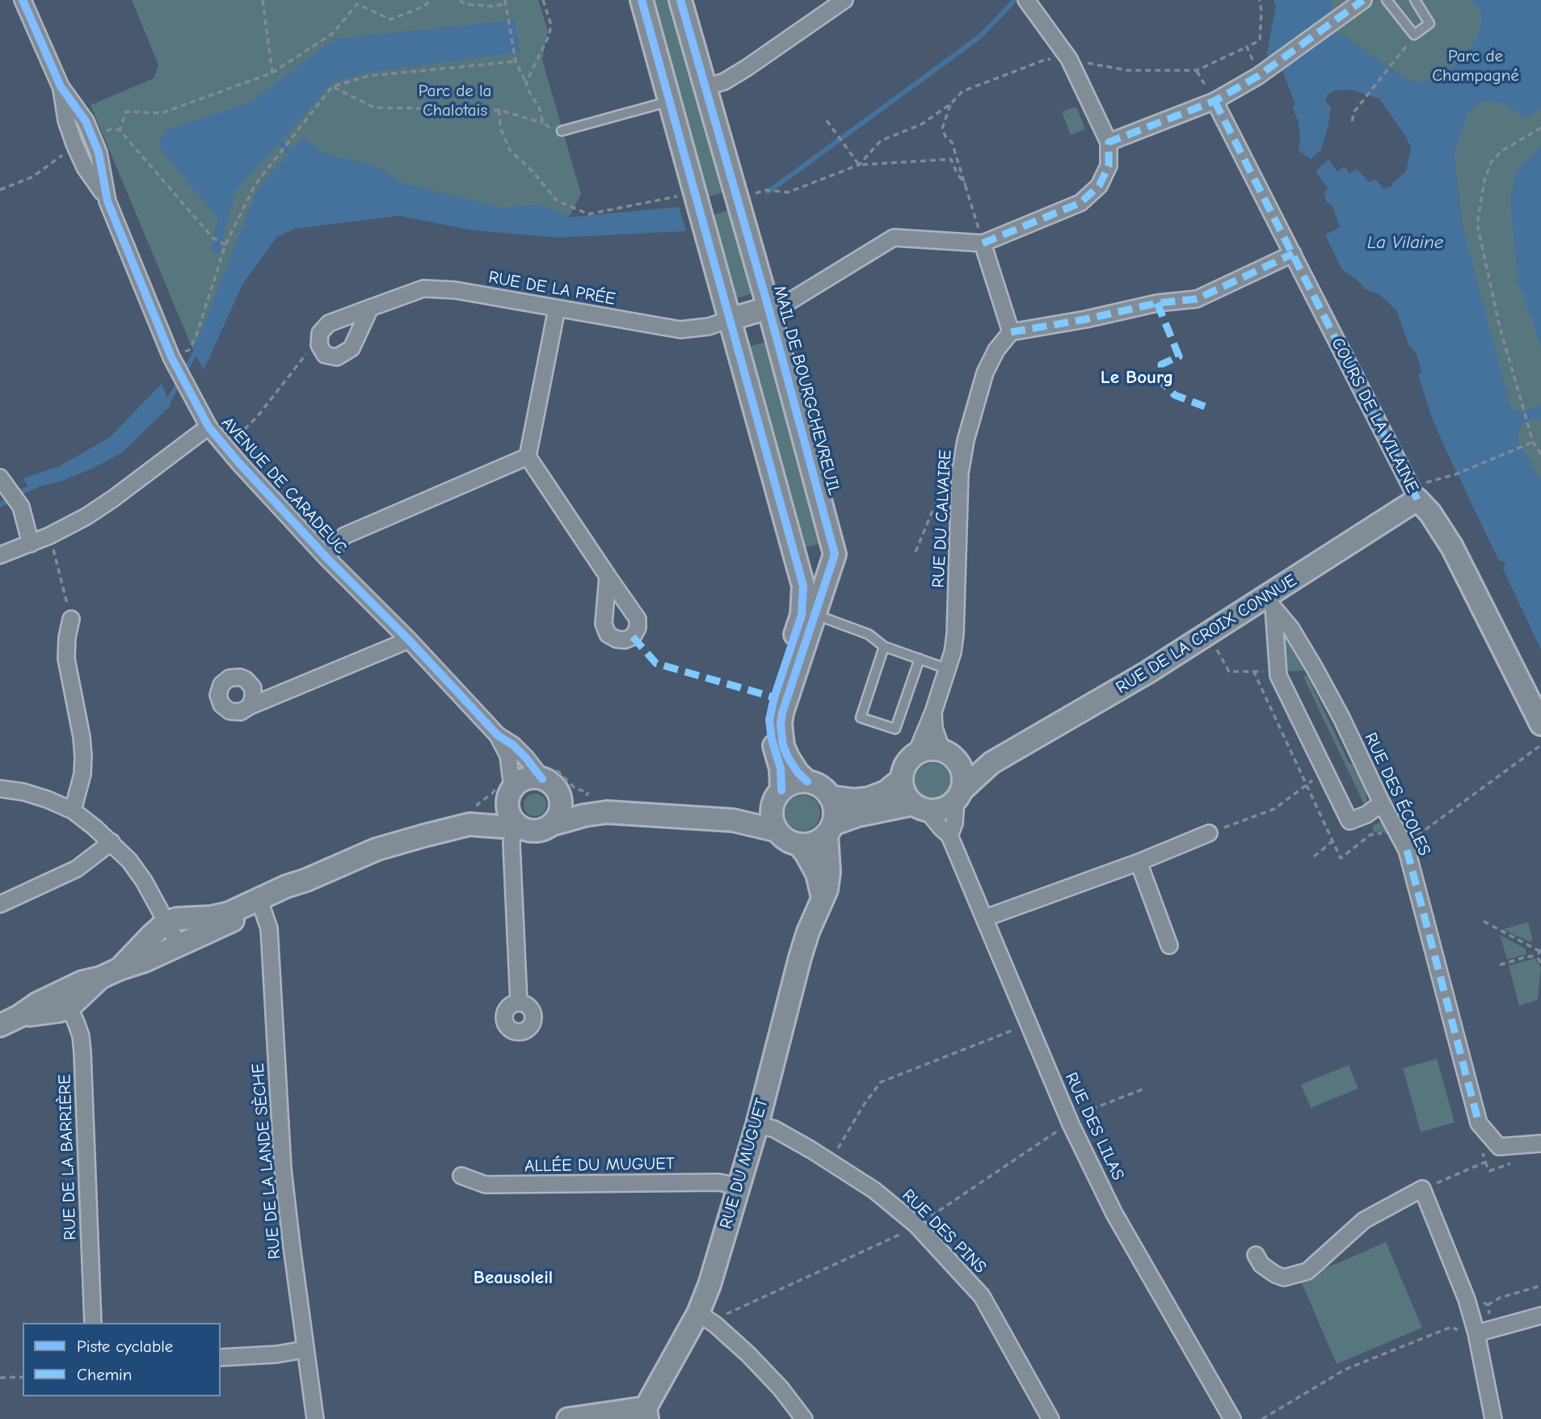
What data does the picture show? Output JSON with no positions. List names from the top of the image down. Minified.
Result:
{"streets":{"main road":["MAIL DE BOURGCHEVREUIL","COURS DE LA VILAINE","RUE DE LA CROIX CONNUE","RUE DU MUGUET"],"street":["RUE DE LA PRÉE","AVENUE DE CARADEUC","RUE DU CALVAIRE","RUE DES ÉCOLES","RUE DES LILAS","RUE DE LA BARRIÈRE","RUE DE LA LANDE SÈCHE","ALLÉE DU MUGUET","RUE DES PINS"]},"crossings":[["MAIL DE BOURGCHEVREUIL","RUE DE LA CROIX CONNUE"],["MAIL DE BOURGCHEVREUIL","RUE DU MUGUET"],["COURS DE LA VILAINE","RUE DE LA CROIX CONNUE"],["RUE DU CALVAIRE","RUE DE LA CROIX CONNUE"],["RUE DU CALVAIRE","RUE DES LILAS"],["RUE DE LA CROIX CONNUE","RUE DES ÉCOLES"],["RUE DE LA CROIX CONNUE","RUE DES LILAS"],["RUE DE LA CROIX CONNUE","RUE DU MUGUET"],["RUE DU MUGUET","ALLÉE DU MUGUET"],["RUE DU MUGUET","RUE DES PINS"]],"districts":["Le Bourg","Beausoleil"],"water":["La Vilaine"],"parks":["Parc de Champagné","Parc de la Chalotais"],"legend":["Piste cyclable","Chemin"]}
